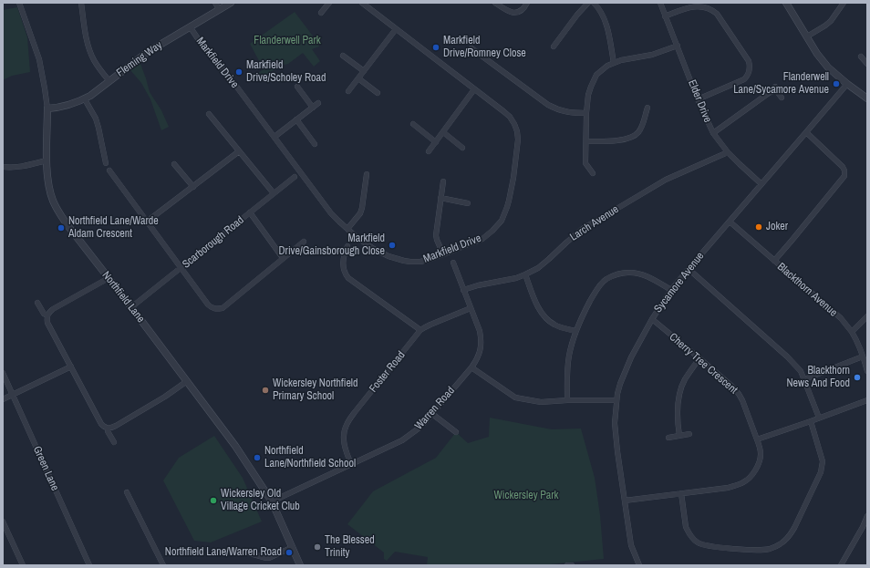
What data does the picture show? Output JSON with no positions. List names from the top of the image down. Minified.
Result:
{"streets":{"street":["Fleming Way","Markfield Drive","Elder Drive","Larch Avenue","Scarborough Road","Sycamore Avenue","Blackthorn Avenue","Northfield Lane","Cherry Tree Crescent","Foster Road","Warren Road","Green Lane"]},"crossings":[["Fleming Way","Markfield Drive"],["Fleming Way","Northfield Lane"],["Elder Drive","Larch Avenue"],["Elder Drive","Sycamore Avenue"],["Larch Avenue","Warren Road"],["Scarborough Road","Northfield Lane"],["Sycamore Avenue","Blackthorn Avenue"],["Sycamore Avenue","Cherry Tree Crescent"],["Northfield Lane","Warren Road"],["Foster Road","Warren Road"]],"parks":["Flanderwell Park","Wickersley Park"],"places":["Markfield Drive/Romney Close","Markfield Drive/Scholey Road","Flanderwell Lane/Sycamore Avenue","Joker","Northfield Lane/Warde Aldam Crescent","Markfield Drive/Gainsborough Close","Blackthorn News And Food","Wickersley Northfield Primary School","Northfield Lane/Northfield School","Wickersley Old Village Cricket Club","The Blessed Trinity","Northfield Lane/Warren Road"]}
